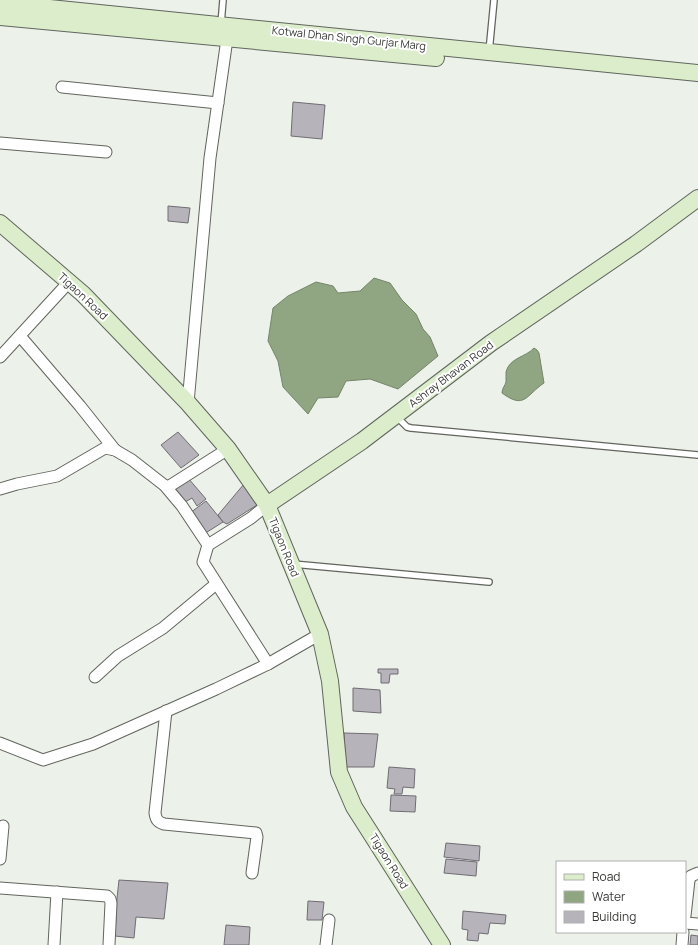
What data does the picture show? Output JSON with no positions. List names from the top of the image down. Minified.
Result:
{"streets":{"street":["Kotwal Dhan Singh Gurjar Marg","Tigaon Road","Ashray Bhavan Road"]},"crossings":[["Tigaon Road","Ashray Bhavan Road"]],"legend":["Road","Water","Building"]}
